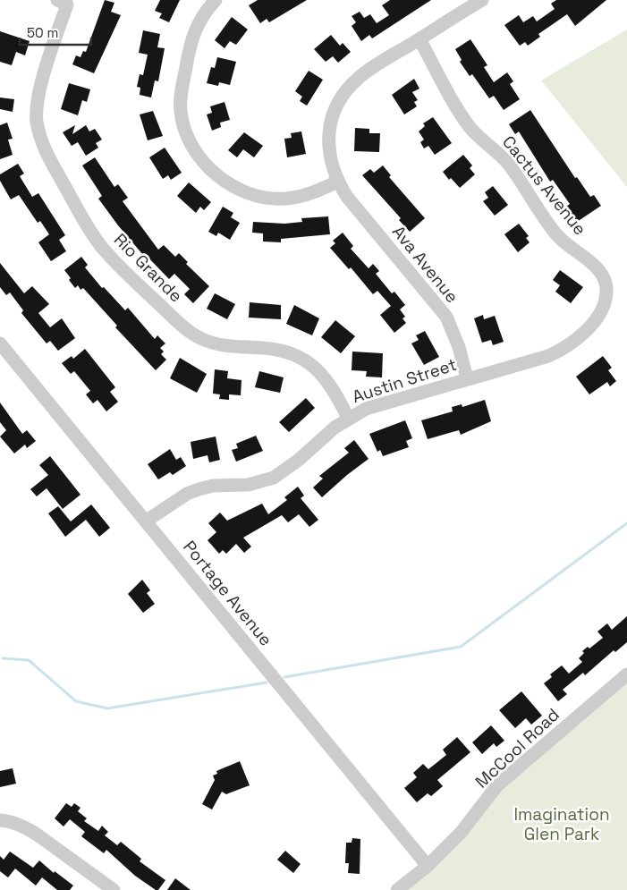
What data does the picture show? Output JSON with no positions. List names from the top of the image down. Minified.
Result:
{"streets":{"street":["Cactus Avenue","Ava Avenue","Rio Grande","Austin Street","Portage Avenue","McCool Road"]},"crossings":[["Cactus Avenue","Ava Avenue"],["Cactus Avenue","Austin Street"],["Ava Avenue","Austin Street"],["Rio Grande","Austin Street"],["Austin Street","Portage Avenue"],["Portage Avenue","McCool Road"]],"parks":["Imagination Glen Park"],"scale_bar":"50 m"}
